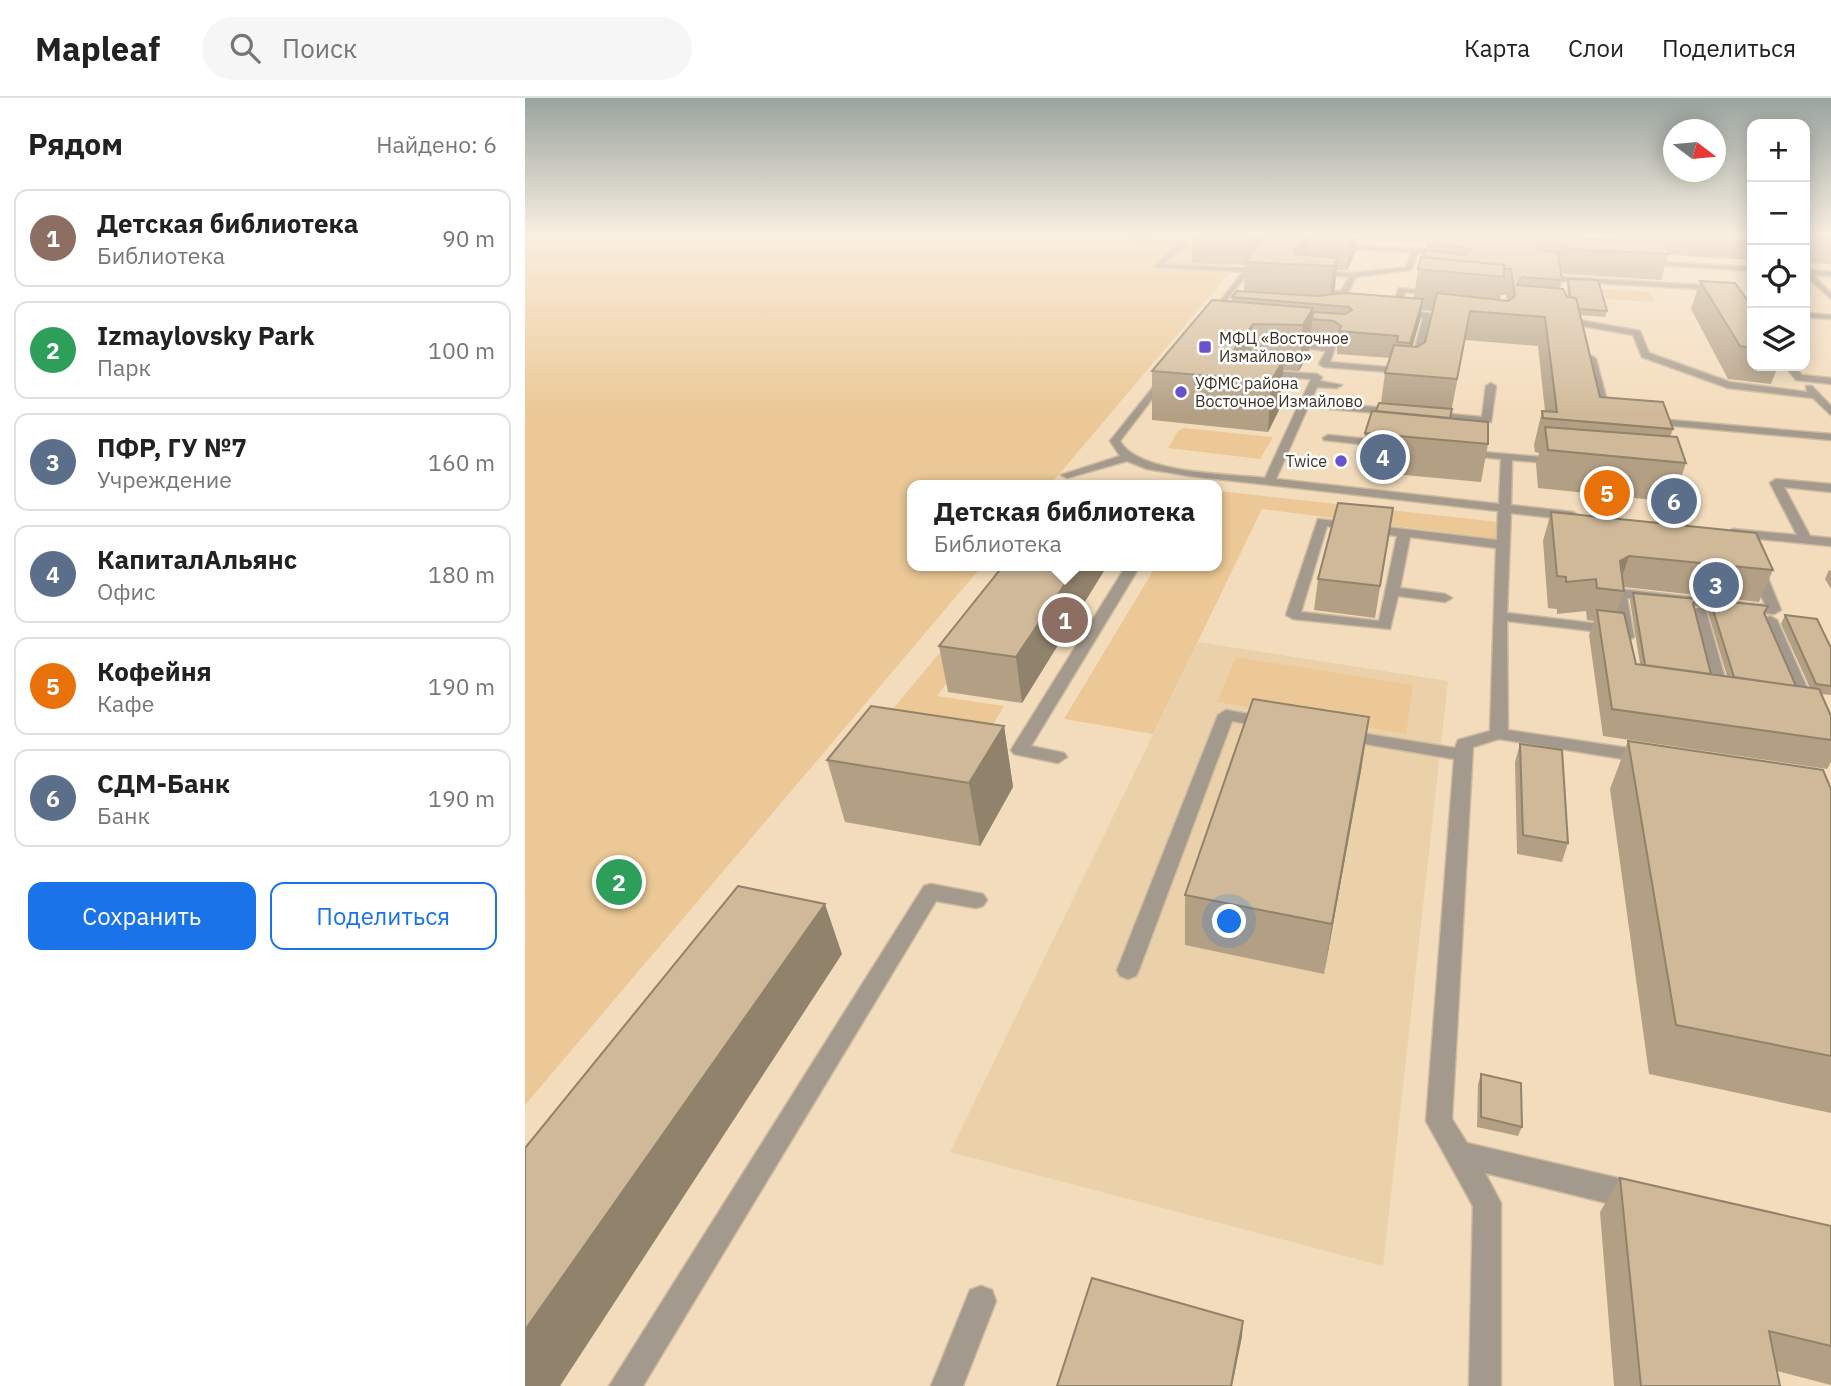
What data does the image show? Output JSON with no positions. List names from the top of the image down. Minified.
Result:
{"places":{"transit":["МФЦ «Восточное Измайлово»"],"other":["УФМС района Восточное Измайлово","Twice"]},"north":"right","page":{"header":"Mapleaf","search":"Поиск","nav":["Карта","Слои","Поделиться"],"heading":["Рядом","Найдено: 6"],"map_buttons":["+","−"],"list":[{"mark":"1","name":"Детская библиотека","note":"Библиотека","value":"90 m"},{"mark":"2","name":"Izmaylovsky Park","note":"Парк","value":"100 m"},{"mark":"3","name":"ПФР, ГУ №7","note":"Учреждение","value":"160 m"},{"mark":"4","name":"КапиталАльянс","note":"Офис","value":"180 m"},{"mark":"5","name":"Кофейня","note":"Кафе","value":"190 m"},{"mark":"6","name":"СДМ-Банк","note":"Банк","value":"190 m"}],"pins":["4","5","6","3","1","2"],"popup":["Детская библиотека","Библиотека"],"buttons":["Сохранить","Поделиться"]}}
